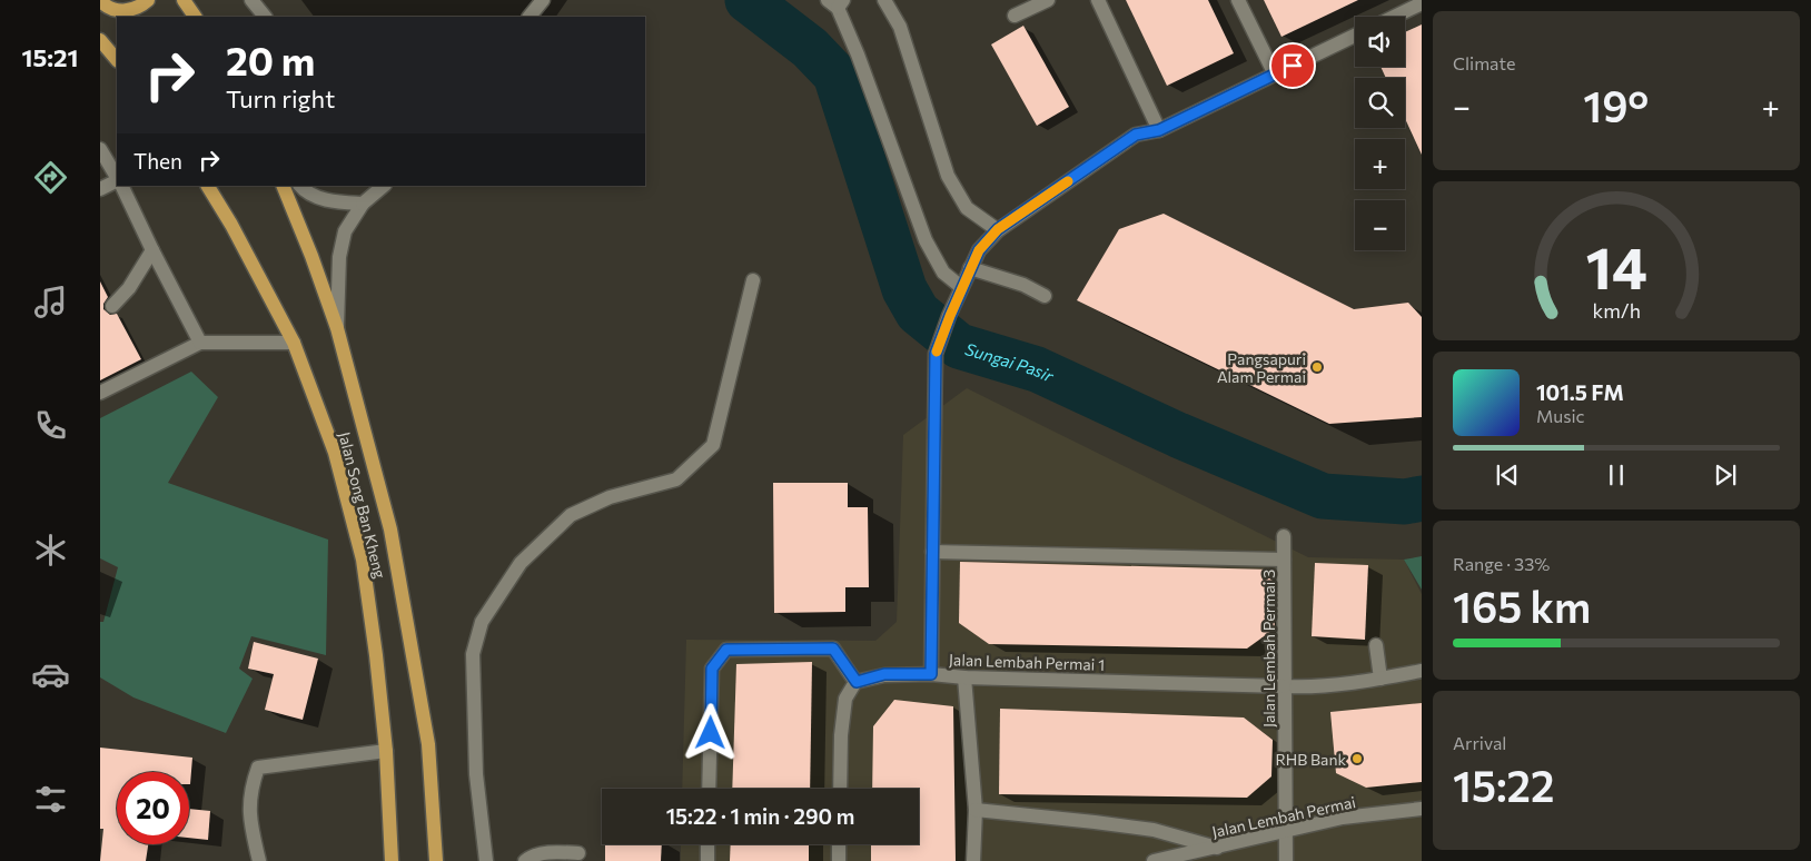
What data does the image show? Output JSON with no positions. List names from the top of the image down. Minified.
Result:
{"streets":{"main road":["Jalan Song Ban Kheng"],"street":["Jalan Lembah Permai 3","Jalan Lembah Permai 1","Jalan Lembah Permai"]},"crossings":[["Jalan Lembah Permai 3","Jalan Lembah Permai 1"],["Jalan Lembah Permai 3","Jalan Lembah Permai"]],"water":["Sungai Pasir"],"places":["Pangsapuri Alam Permai","RHB Bank"],"page":{"tabs":"15:21","tile":["Climate",["Range · 33%","165 km"],["Arrival","15:22"]],"map_buttons":["+","−"],"turn":["20 m","Turn right"],"heat":["−","19°","+"],"then":"Then","song":["101.5 FM","Music"],"limit":"20","trip":"15:22 · 1 min · 290 m","gauge":["14","km/h"]}}
